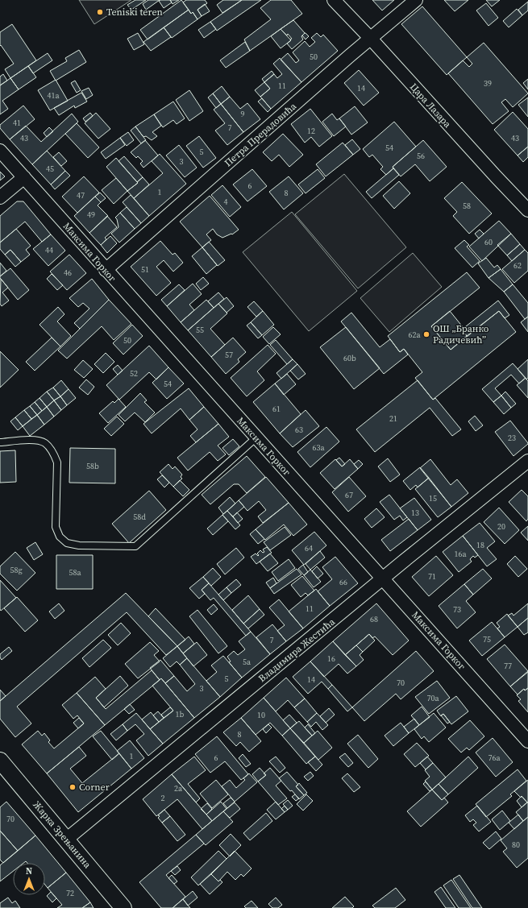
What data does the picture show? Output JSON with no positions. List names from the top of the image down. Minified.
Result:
{"streets":{"street":["Цара Лазара","Петра Прерадовића","Максима Горког","Владимира Жестића","Жарка Зрењанина"]},"crossings":[["Цара Лазара","Петра Прерадовића"],["Петра Прерадовића","Максима Горког"],["Максима Горког","Владимира Жестића"],["Владимира Жестића","Жарка Зрењанина"]],"places":["Teniski teren","ОШ „Бранко Радичевић”","Corner"],"house_numbers":["50","39","11","14","41a","9","41","7","12","43","43","54","5","56","3","45","6","1","8","47","4","58","49","60","44","62","51","46","55","62a","50","57","60b","52","54","61","21","63","23","63a","58b","67","15","13","58d","20","18","64","16a","58g","58a","71","66","11","73","68","75","7","16","5a","77","5","14","70","3","70a","1b","10","8","1","6","76a","2a","2","70","80","72"],"north":"top"}
